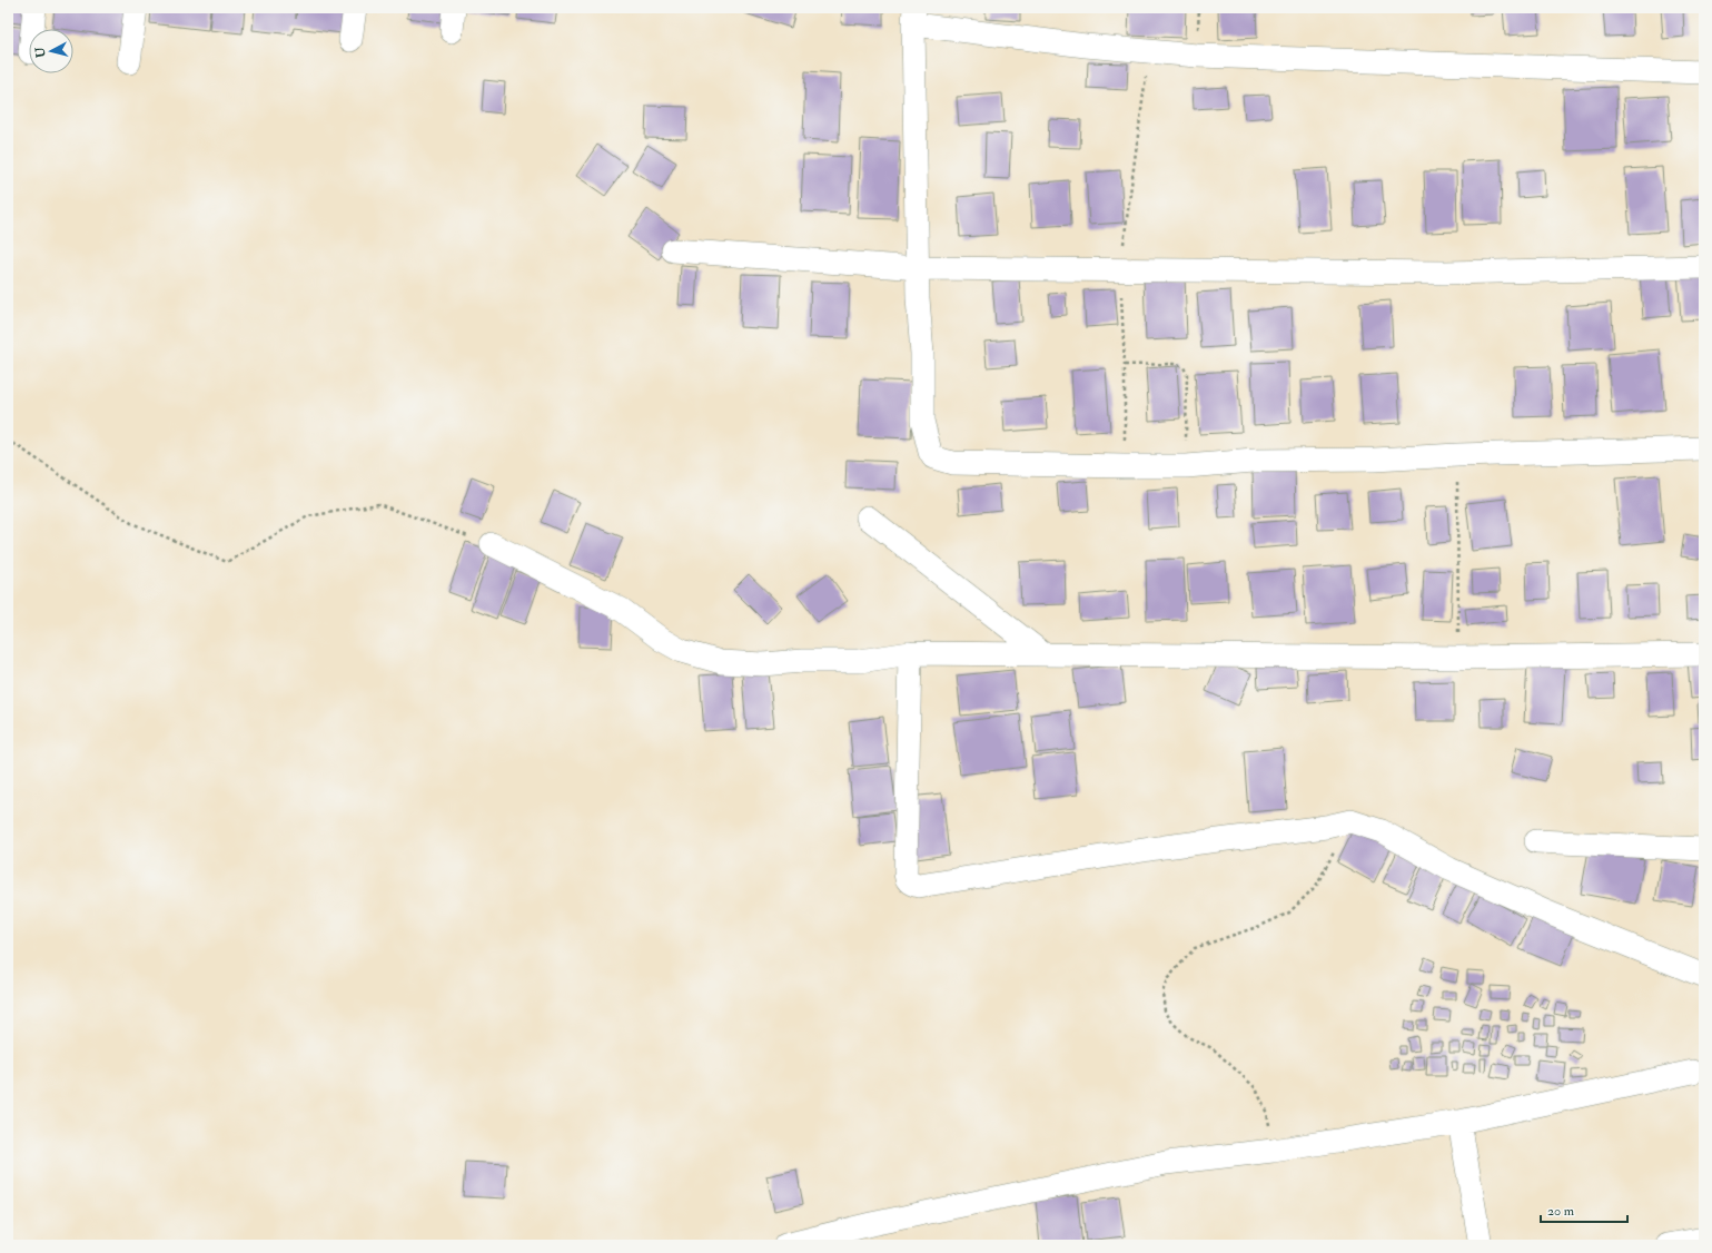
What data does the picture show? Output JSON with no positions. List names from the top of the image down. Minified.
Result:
{"scale_bar":"20 m","north":"left"}
